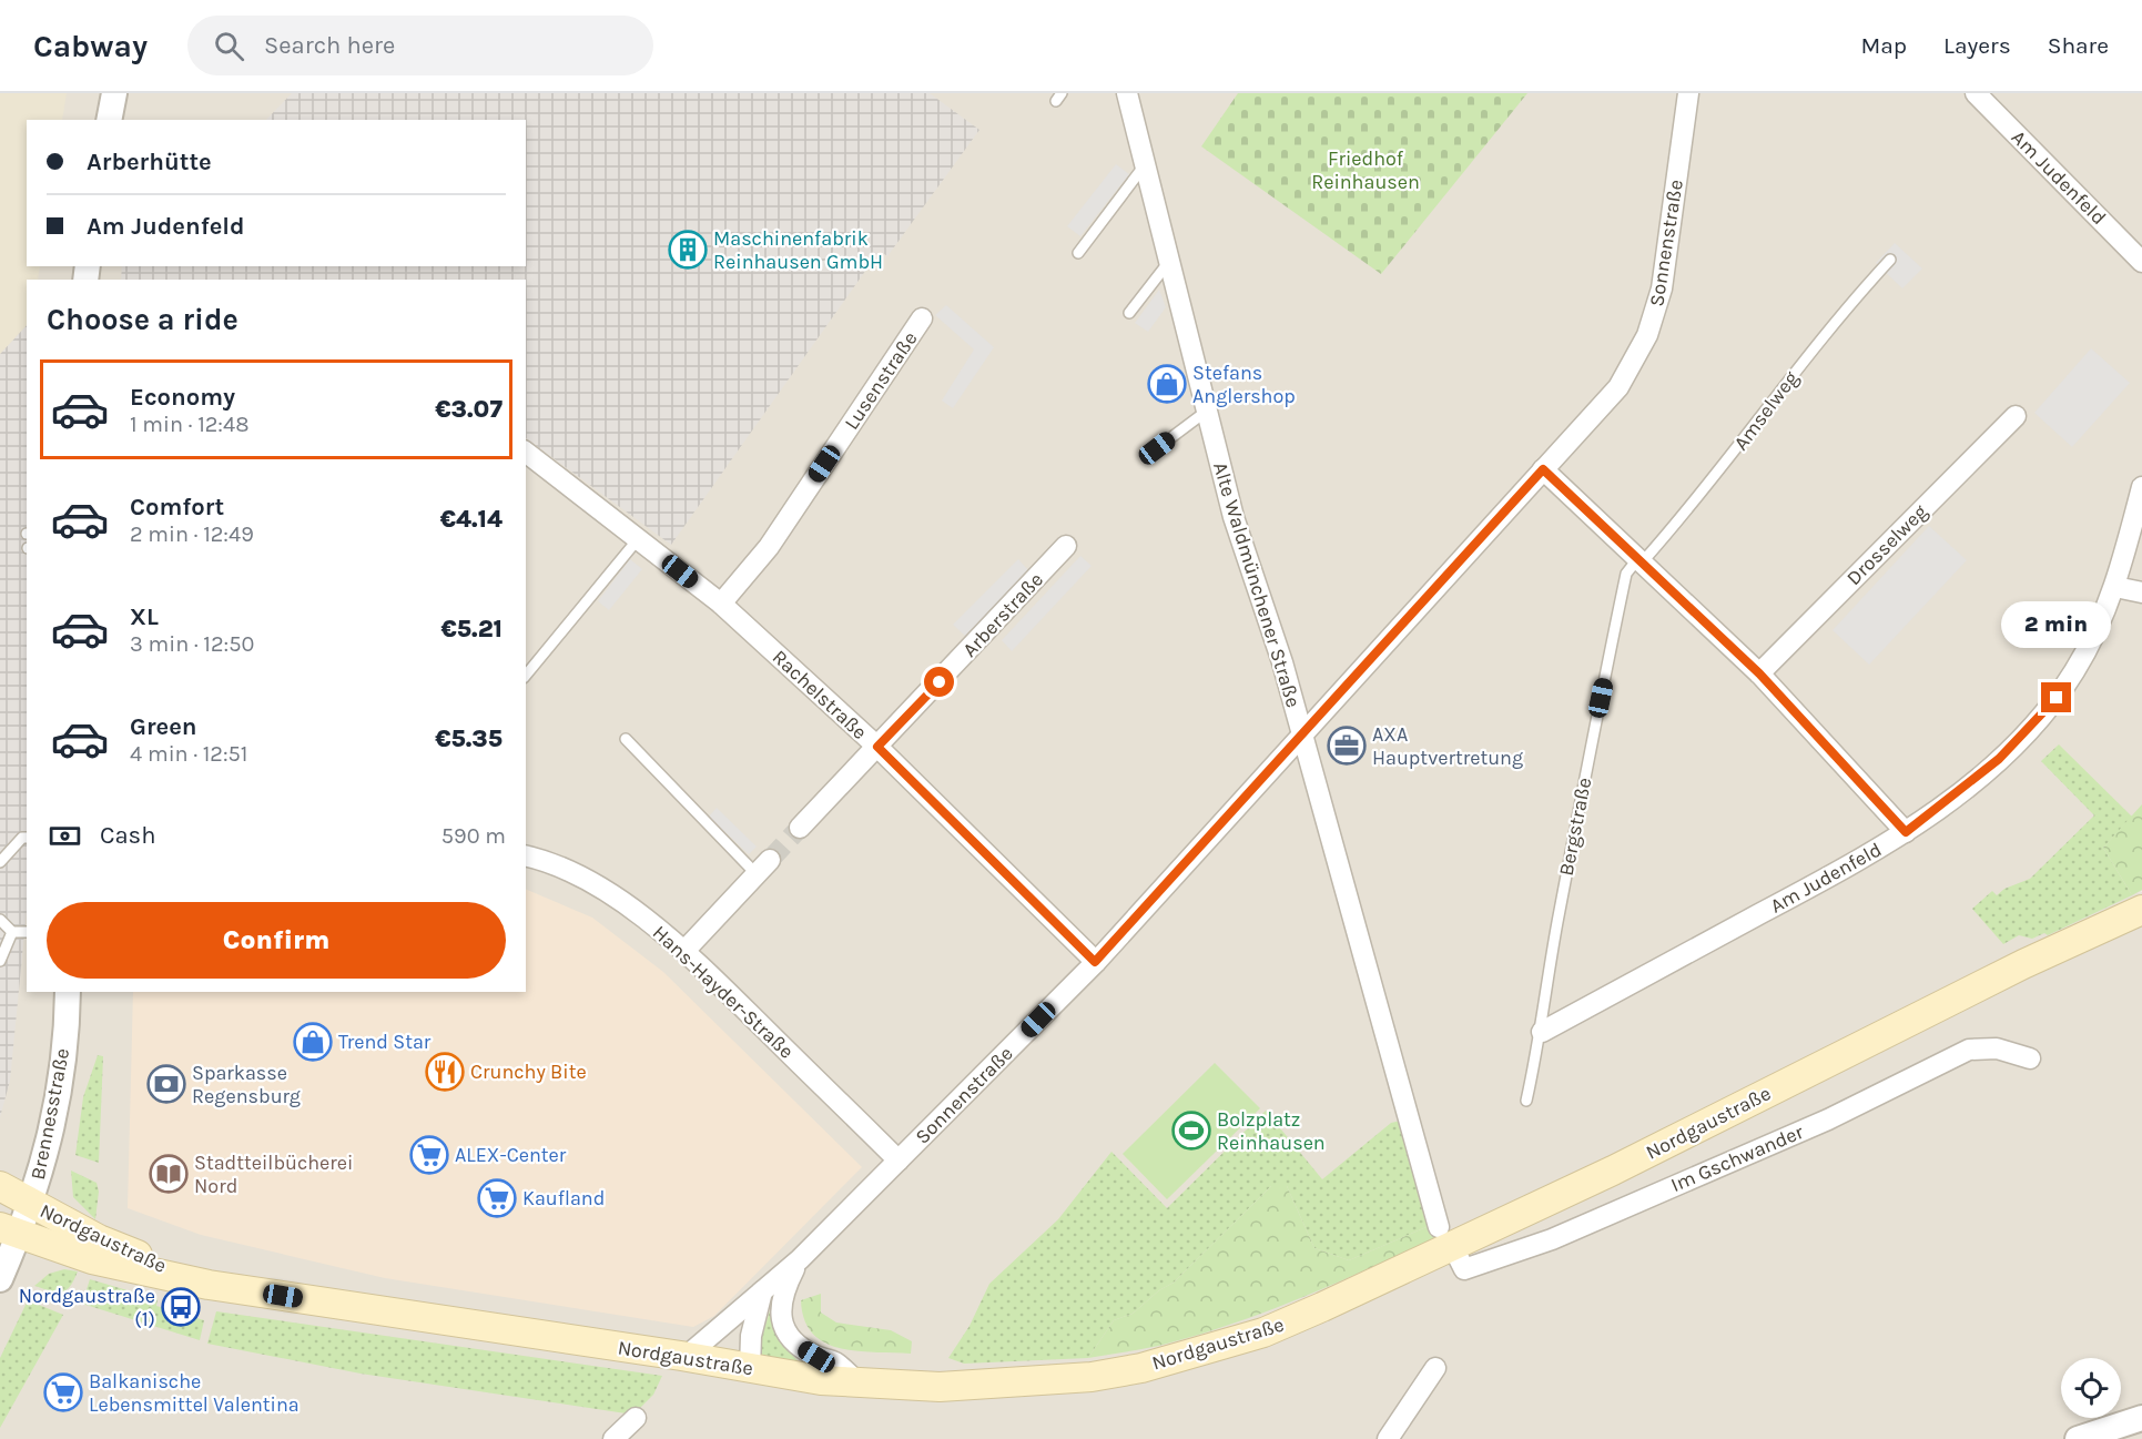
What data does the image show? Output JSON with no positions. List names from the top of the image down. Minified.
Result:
{"streets":{"main road":["Nordgaustraße"],"street":["Am Judenfeld","Sonnenstraße","Lusenstraße","Drosselweg","Alte Waldmünchener Straße","Arberstraße","Rachelstraße","Hans-Hayder-Straße","Brennesstraße","Im Gschwander"],"lane":["Amselweg","Bergstraße"]},"crossings":[["Am Judenfeld","Bergstraße"],["Sonnenstraße","Alte Waldmünchener Straße"],["Sonnenstraße","Rachelstraße"],["Sonnenstraße","Hans-Hayder-Straße"],["Sonnenstraße","Nordgaustraße"],["Lusenstraße","Rachelstraße"],["Amselweg","Bergstraße"],["Alte Waldmünchener Straße","Nordgaustraße"],["Alte Waldmünchener Straße","Im Gschwander"],["Arberstraße","Rachelstraße"],["Brennesstraße","Nordgaustraße"],["Nordgaustraße","Im Gschwander"]],"parks":["Friedhof Reinhausen"],"places":{"building":["Maschinenfabrik Reinhausen GmbH"],"shop":["Stefans Anglershop","Trend Star"],"office":["AXA Hauptvertretung"],"restaurant":["Crunchy Bite"],"bank":["Sparkasse Regensburg"],"sports":["Bolzplatz Reinhausen"],"supermarket":["ALEX-Center","Kaufland","Balkanische Lebensmittel Valentina"],"library":["Stadtteilbücherei Nord"],"bus stop":["Nordgaustraße (1)"]},"page":{"header":"Cabway","search":"Search here","nav":["Map","Layers","Share"],"banner":["Arberhütte","Am Judenfeld"],"heading":"Choose a ride","list":[{"name":"Economy","note":"1 min · 12:48","value":"€3.07"},{"name":"Comfort","note":"2 min · 12:49","value":"€4.14"},{"name":"XL","note":"3 min · 12:50","value":"€5.21"},{"name":"Green","note":"4 min · 12:51","value":"€5.35"}],"bubble":"2 min","pay":["Cash","590 m"],"buttons":"Confirm"}}
